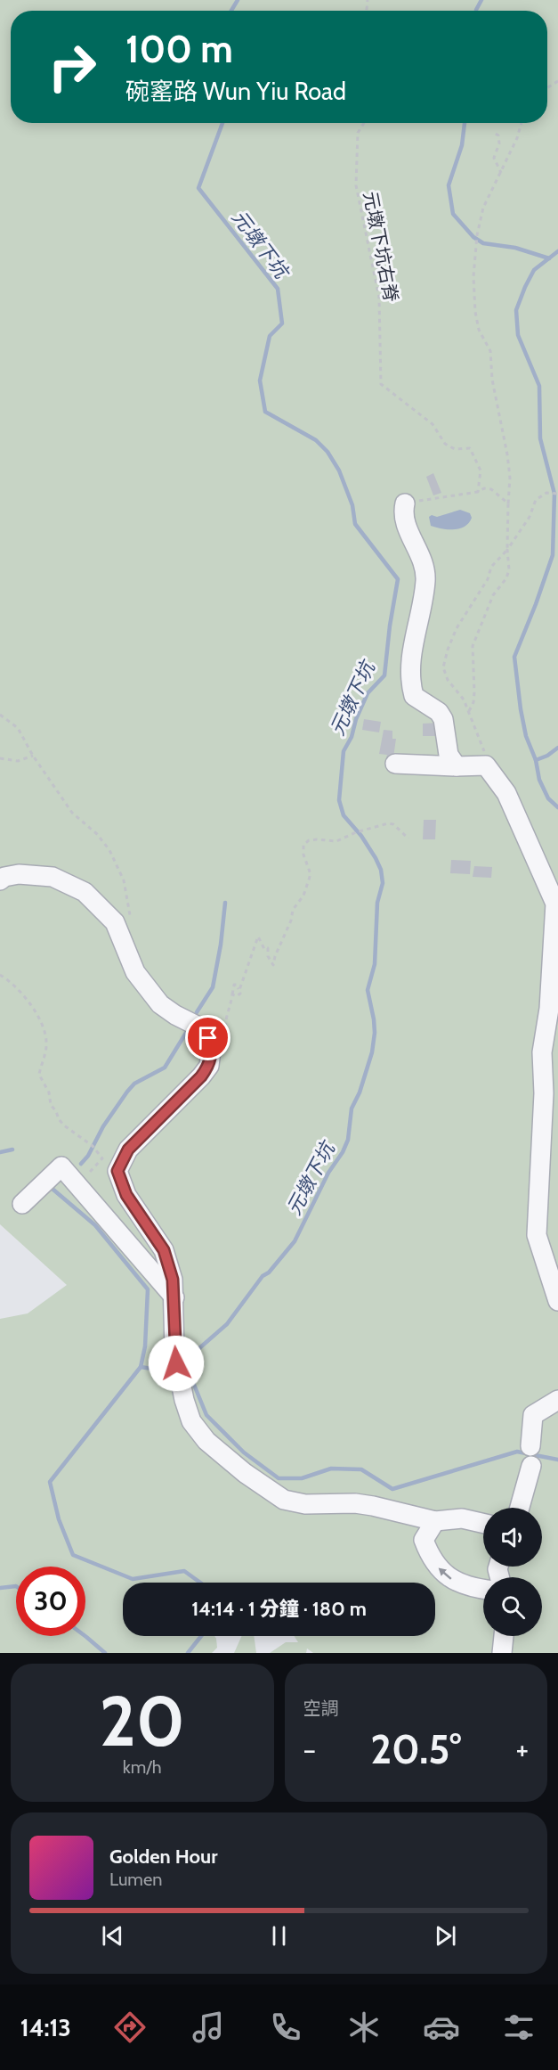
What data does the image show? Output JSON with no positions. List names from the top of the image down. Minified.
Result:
{"streets":{"path":["元墩下坑右脊"]},"water":["元墩下坑"],"page":{"turn":["100 m","碗窰路 Wun Yiu Road"],"limit":"30","trip":"14:14 · 1 分鐘 · 180 m","tile":[["20","km/h"],"空調"],"heat":["−","20.5°","+"],"song":["Golden Hour","Lumen"],"tabs":"14:13"}}
